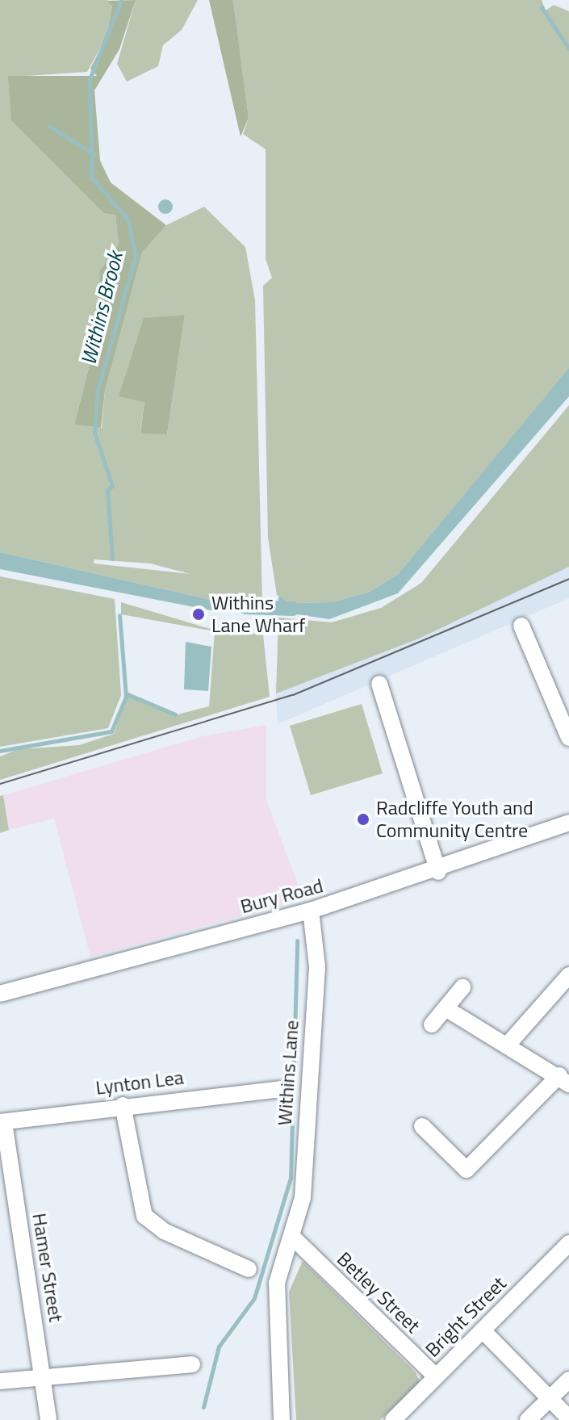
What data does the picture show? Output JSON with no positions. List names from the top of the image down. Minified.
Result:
{"streets":{"street":["Bury Road","Withins Lane","Lynton Lea","Hamer Street","Betley Street","Bright Street"]},"crossings":[["Bury Road","Withins Lane"],["Withins Lane","Betley Street"],["Lynton Lea","Hamer Street"],["Betley Street","Bright Street"]],"water":["Withins Brook"],"places":["Withins Lane Wharf","Radcliffe Youth and Community Centre"]}
